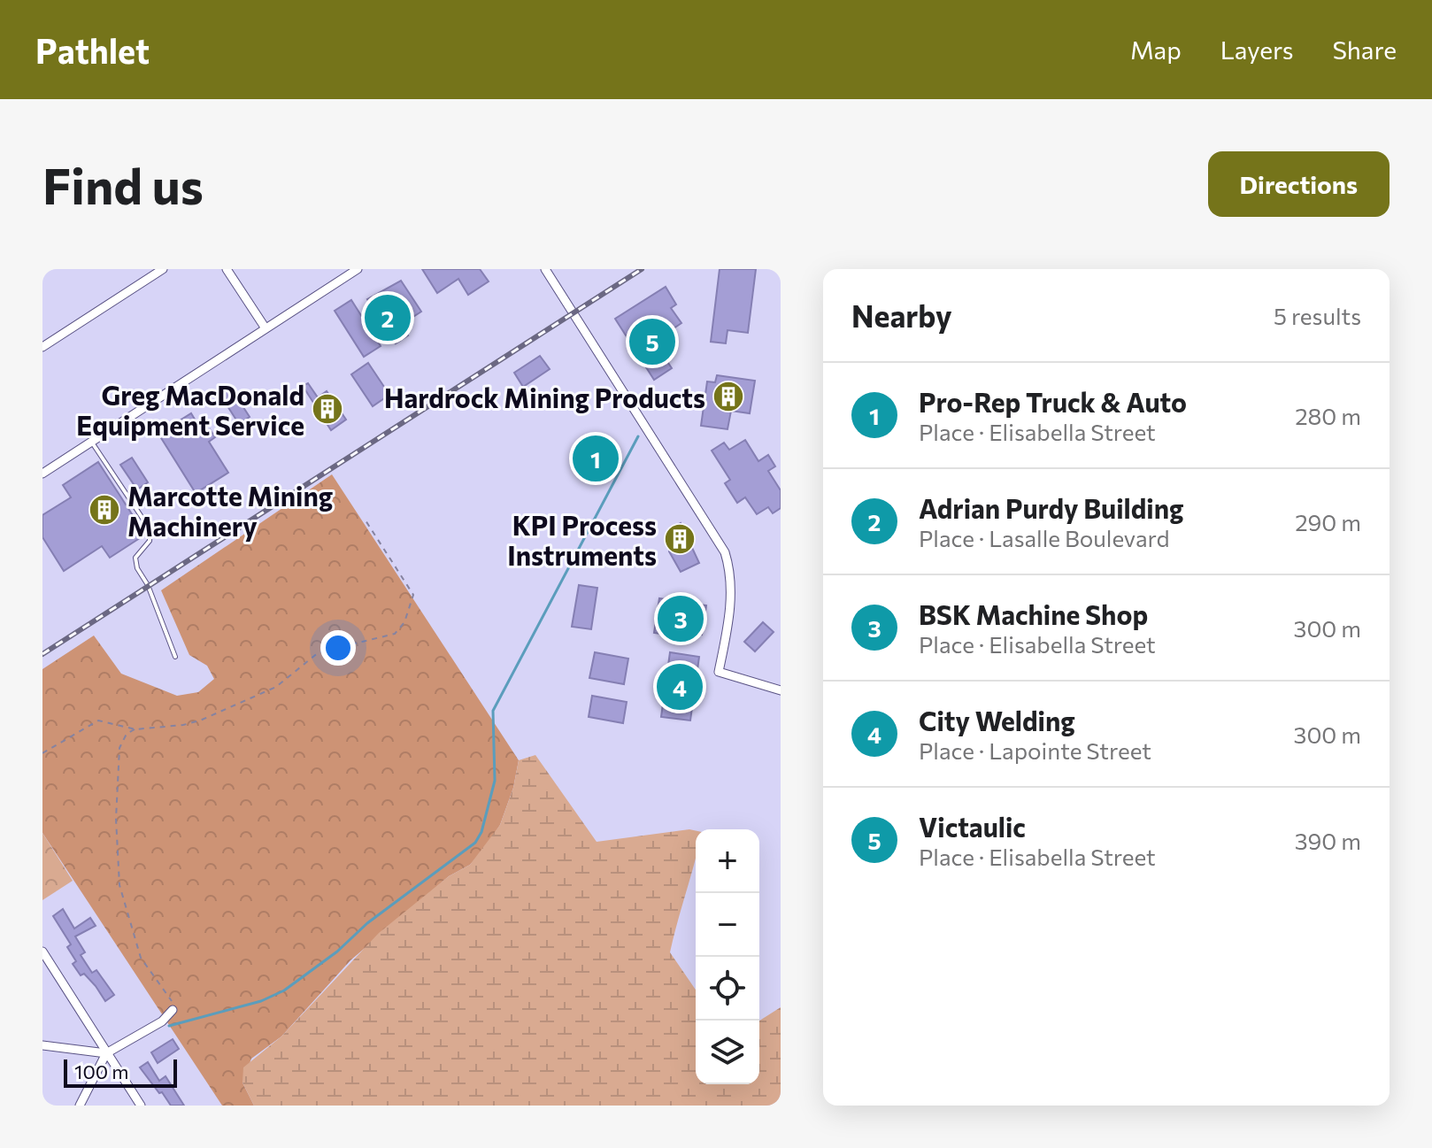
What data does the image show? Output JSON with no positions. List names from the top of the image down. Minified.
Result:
{"places":{"building":["Hardrock Mining Products","Greg MacDonald Equipment Service","Marcotte Mining Machinery","KPI Process Instruments"]},"scale_bar":"100 m","page":{"header":"Pathlet","nav":["Map","Layers","Share"],"buttons":"Directions","title":"Find us","heading":["Nearby","5 results"],"pins":["2","5","1","3","4"],"list":[{"mark":"1","name":"Pro-Rep Truck & Auto","note":"Place · Elisabella Street","value":"280 m"},{"mark":"2","name":"Adrian Purdy Building","note":"Place · Lasalle Boulevard","value":"290 m"},{"mark":"3","name":"BSK Machine Shop","note":"Place · Elisabella Street","value":"300 m"},{"mark":"4","name":"City Welding","note":"Place · Lapointe Street","value":"300 m"},{"mark":"5","name":"Victaulic","note":"Place · Elisabella Street","value":"390 m"}],"map_buttons":["+","−"],"scale":"100 m"}}
